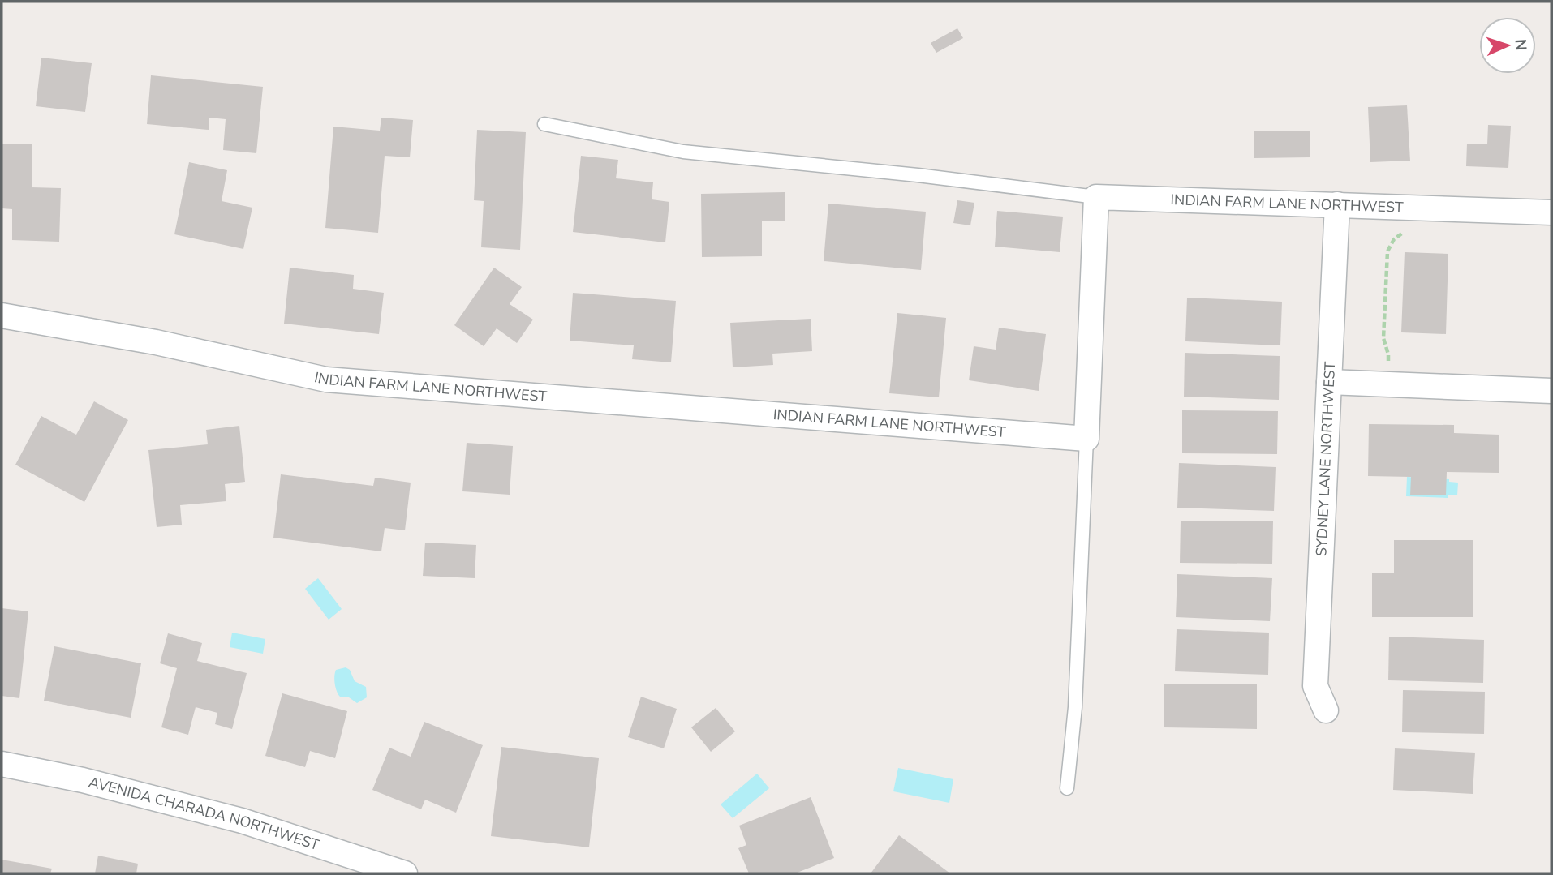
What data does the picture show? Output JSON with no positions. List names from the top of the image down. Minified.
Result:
{"streets":{"street":["INDIAN FARM LANE NORTHWEST","SYDNEY LANE NORTHWEST","AVENIDA CHARADA NORTHWEST"]},"crossings":[["INDIAN FARM LANE NORTHWEST","SYDNEY LANE NORTHWEST"]],"north":"right"}
